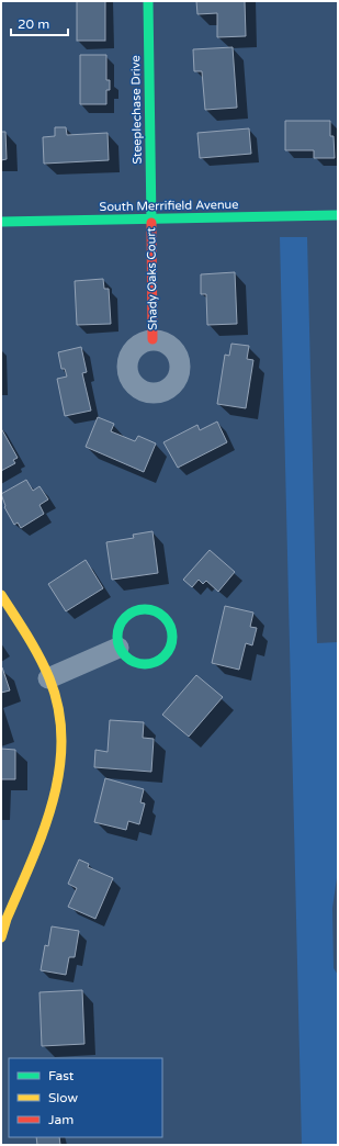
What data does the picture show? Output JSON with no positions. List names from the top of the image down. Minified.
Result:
{"streets":{"street":["Steeplechase Drive","South Merrifield Avenue","Shady Oaks Court"]},"crossings":[["Steeplechase Drive","South Merrifield Avenue"],["Steeplechase Drive","Shady Oaks Court"],["South Merrifield Avenue","Shady Oaks Court"]],"legend":["Fast","Slow","Jam"],"scale_bar":"20 m"}
